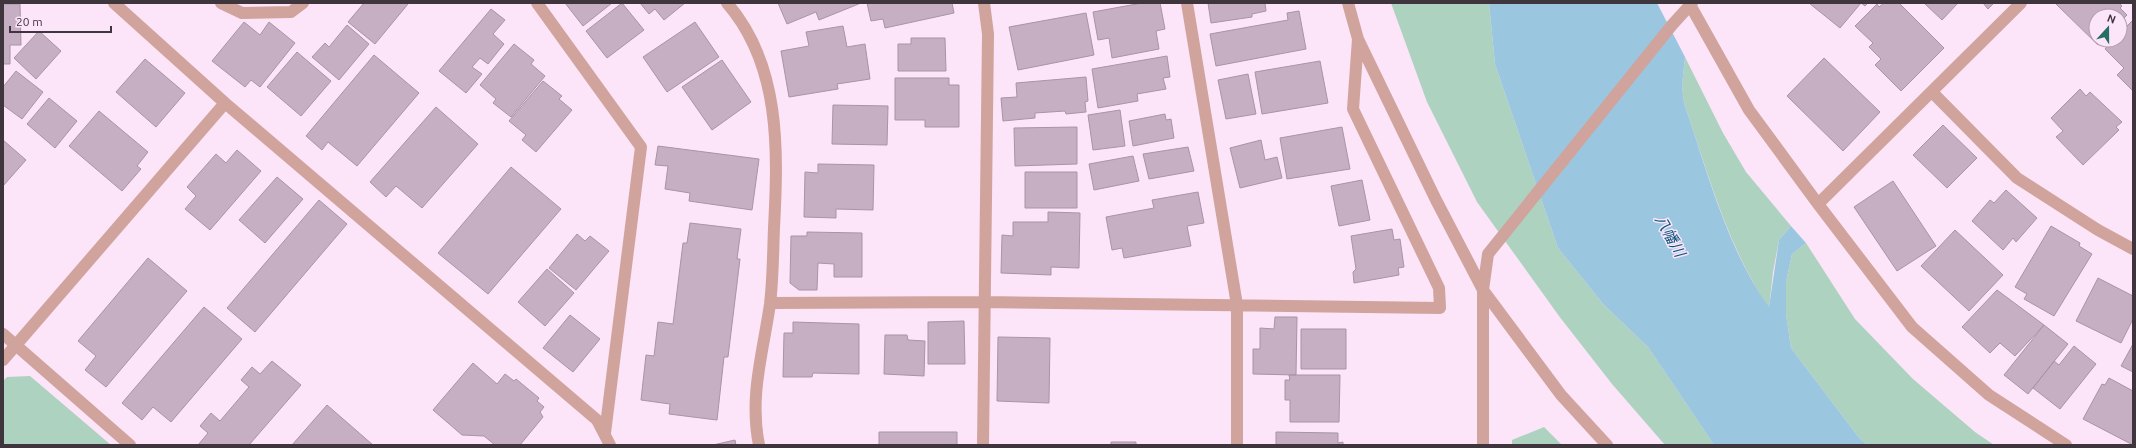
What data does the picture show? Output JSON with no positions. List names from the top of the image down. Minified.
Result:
{"water":["八幡川"],"scale_bar":"20 m","north":"top"}
